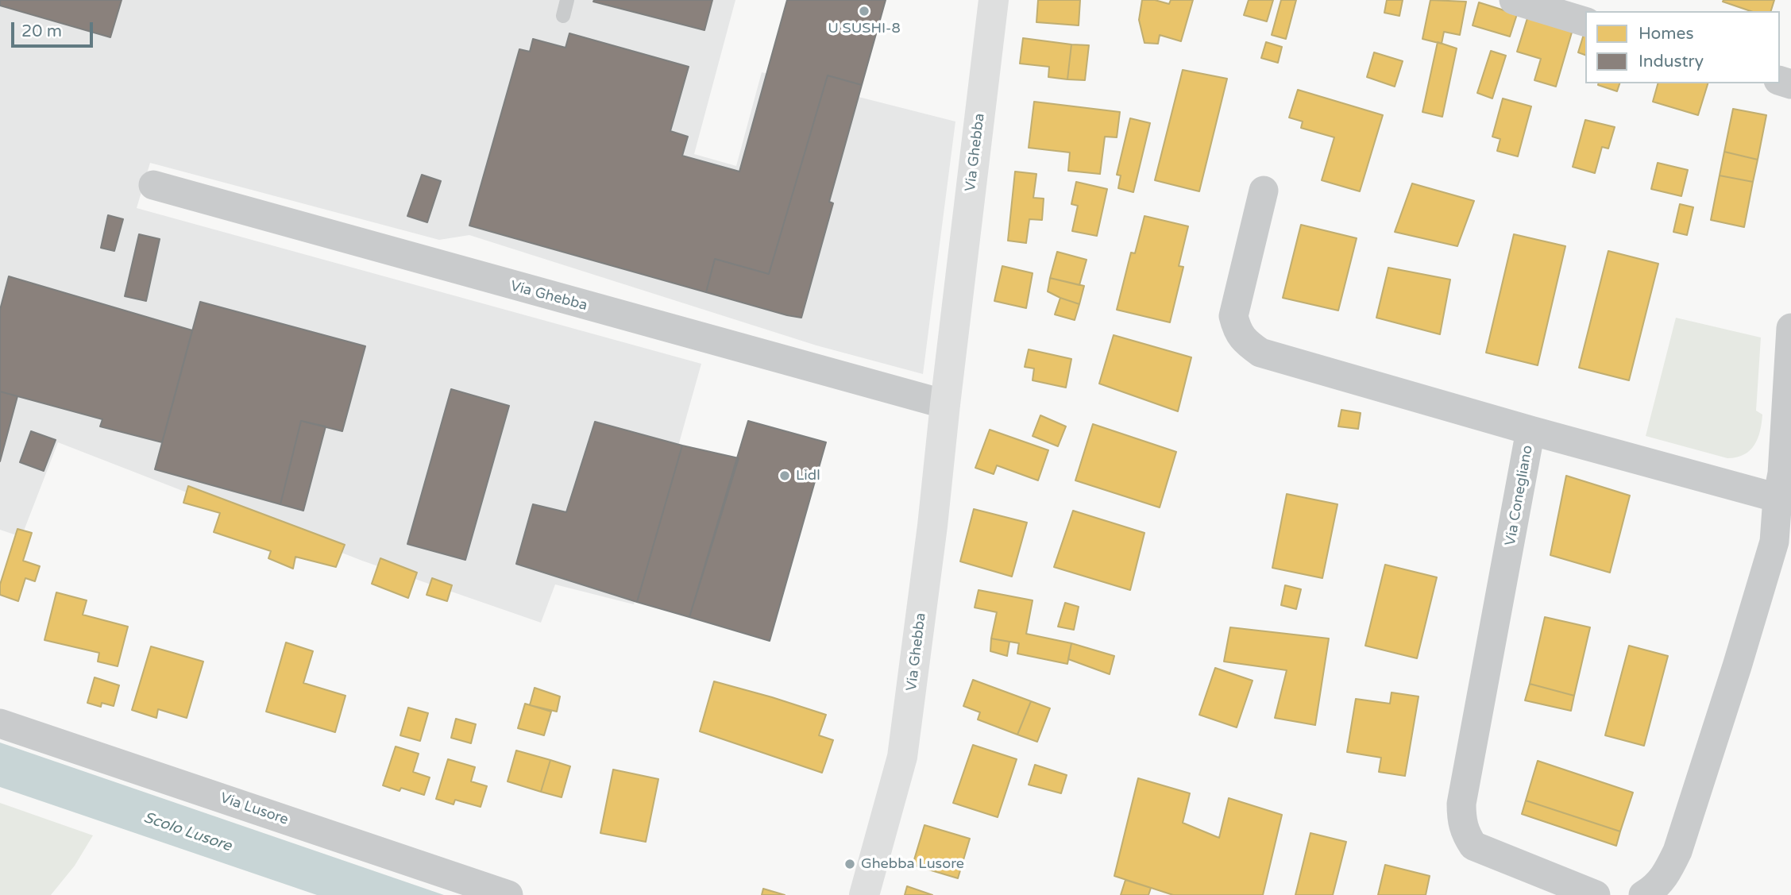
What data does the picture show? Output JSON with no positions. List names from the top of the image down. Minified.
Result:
{"streets":{"street":["Via Ghebba","Via Conegliano","Via Lusore"]},"water":["Scolo Lusore"],"places":["U SUSHI-8","Lidl","Ghebba Lusore"],"legend":["Homes","Industry"],"scale_bar":"20 m"}
